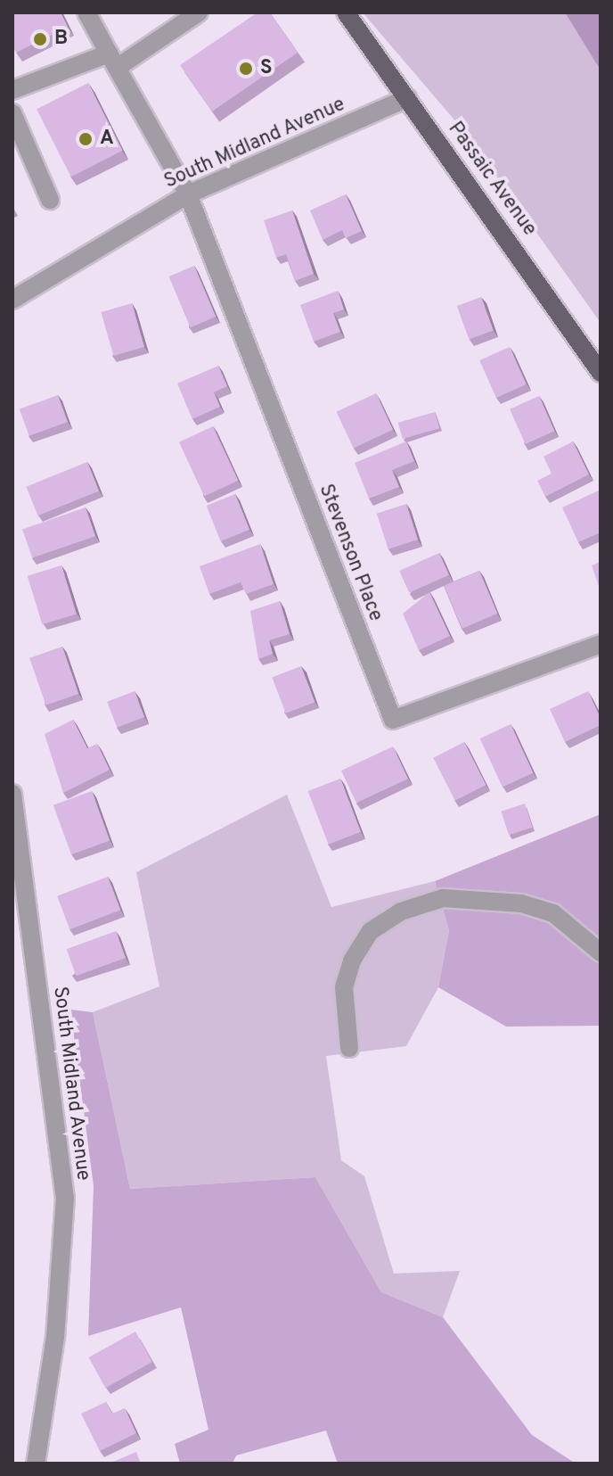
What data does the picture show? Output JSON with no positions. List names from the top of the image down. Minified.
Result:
{"streets":{"main road":["Passaic Avenue"],"street":["South Midland Avenue","Stevenson Place"]},"crossings":[["South Midland Avenue","Passaic Avenue"],["South Midland Avenue","Stevenson Place"]],"places":["B","S","A"]}
